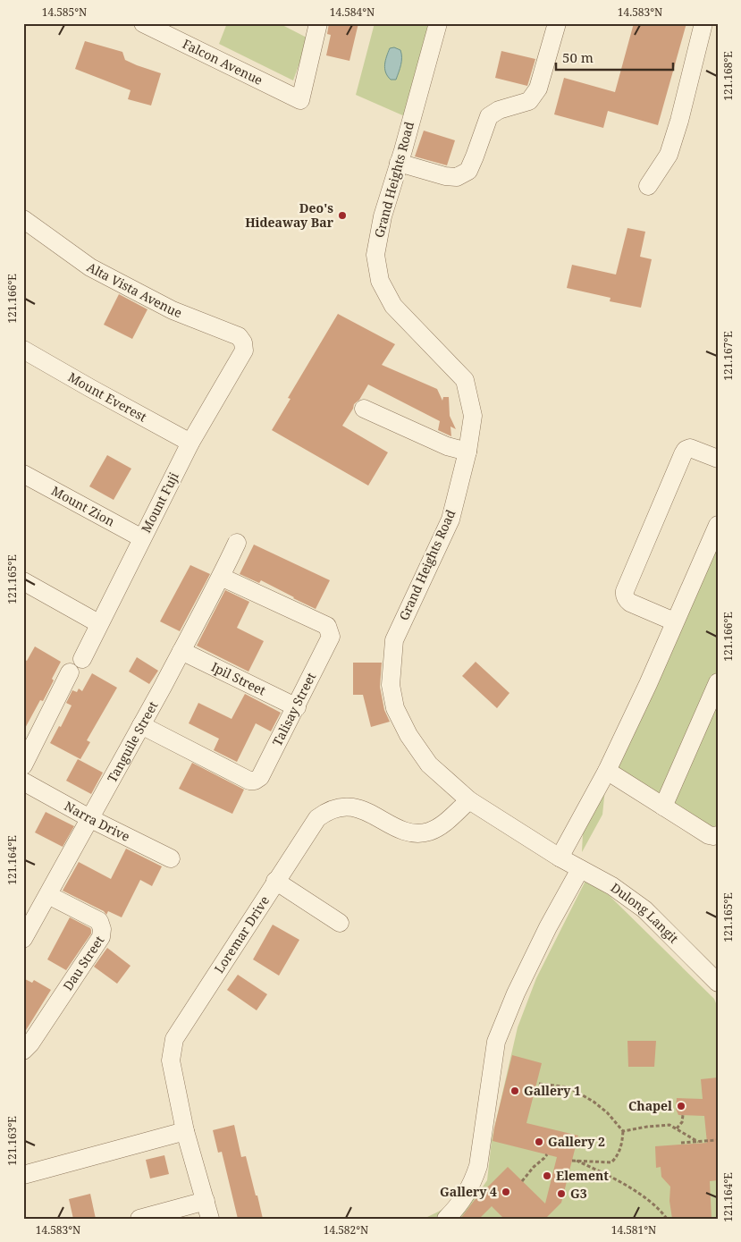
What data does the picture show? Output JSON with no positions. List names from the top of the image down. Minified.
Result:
{"streets":{"street":["Falcon Avenue","Grand Heights Road","Alta Vista Avenue","Mount Everest","Mount Fuji","Mount Zion","Ipil Street","Talisay Street","Tanguile Street","Narra Drive","Dulong Langit","Loremar Drive","Dau Street"]},"crossings":[["Grand Heights Road","Dulong Langit"],["Grand Heights Road","Loremar Drive"],["Alta Vista Avenue","Mount Fuji"],["Mount Everest","Mount Fuji"],["Mount Fuji","Mount Zion"],["Ipil Street","Talisay Street"],["Ipil Street","Tanguile Street"],["Talisay Street","Tanguile Street"],["Tanguile Street","Narra Drive"],["Tanguile Street","Dau Street"]],"places":["Deo's Hideaway Bar","Gallery 1","Chapel","Gallery 2","Element","Gallery 4","G3"],"scale_bar":"50 m","coordinates":["14.585°N","14.584°N","14.583°N","121.168°E","121.166°E","121.167°E","121.165°E","121.164°E","121.163°E","14.582°N","14.581°N"]}
